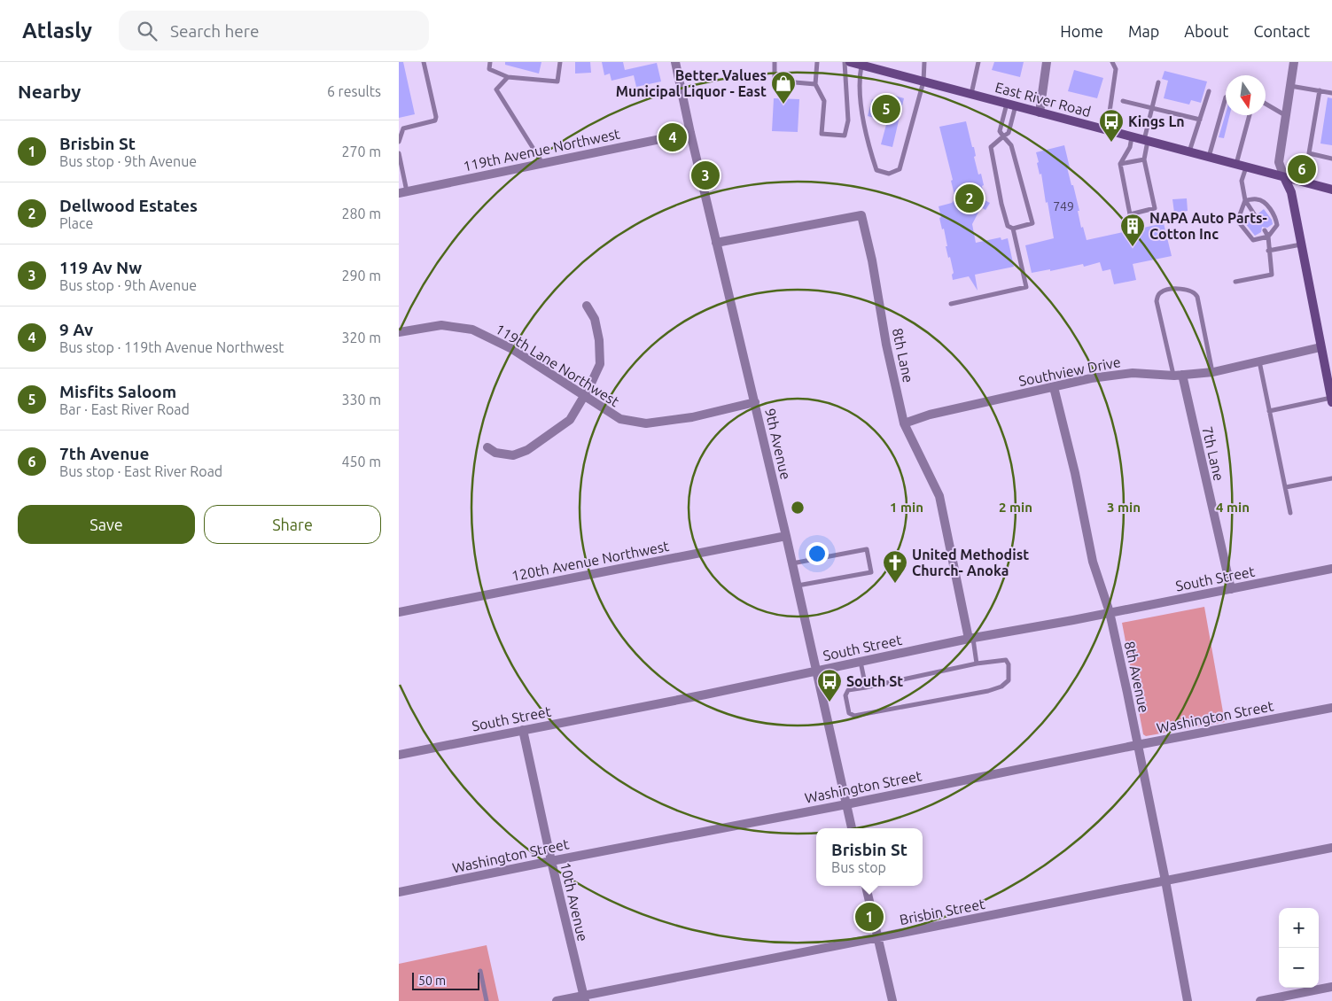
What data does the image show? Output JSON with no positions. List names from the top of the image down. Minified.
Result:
{"streets":{"main road":["East River Road"],"street":["119th Avenue Northwest","8th Lane","119th Lane Northwest","Southview Drive","9th Avenue","7th Lane","120th Avenue Northwest","South Street","8th Avenue","Washington Street","10th Avenue","Brisbin Street"]},"crossings":[["119th Avenue Northwest","9th Avenue"],["8th Lane","Southview Drive"],["8th Lane","9th Avenue"],["8th Lane","South Street"],["119th Lane Northwest","9th Avenue"],["Southview Drive","7th Lane"],["Southview Drive","8th Avenue"],["9th Avenue","120th Avenue Northwest"],["9th Avenue","South Street"],["9th Avenue","Washington Street"],["7th Lane","South Street"],["South Street","8th Avenue"],["South Street","10th Avenue"],["8th Avenue","Washington Street"],["8th Avenue","Brisbin Street"],["Washington Street","10th Avenue"],["10th Avenue","Brisbin Street"]],"places":{"shop":["Better Values Municipal Liquor - East"],"bus stop":["Kings Ln","South St"],"building":["NAPA Auto Parts- Cotton Inc"],"church":["United Methodist Church- Anoka"]},"house_numbers":["749"],"scale_bar":"50 m","north":"bottom","page":{"header":"Atlasly","search":"Search here","nav":["Home","Map","About","Contact"],"heading":["Nearby","6 results"],"pins":["5","4","6","3","2","1"],"list":[{"mark":"1","name":"Brisbin St","note":"Bus stop · 9th Avenue","value":"270 m"},{"mark":"2","name":"Dellwood Estates","note":"Place","value":"280 m"},{"mark":"3","name":"119 Av Nw","note":"Bus stop · 9th Avenue","value":"290 m"},{"mark":"4","name":"9 Av","note":"Bus stop · 119th Avenue Northwest","value":"320 m"},{"mark":"5","name":"Misfits Saloom","note":"Bar · East River Road","value":"330 m"},{"mark":"6","name":"7th Avenue","note":"Bus stop · East River Road","value":"450 m"}],"buttons":["Save","Share"],"popup":["Brisbin St","Bus stop"],"map_buttons":["+","−"],"scale":"50 m"},"rings":["1 min","2 min","3 min","4 min"]}
